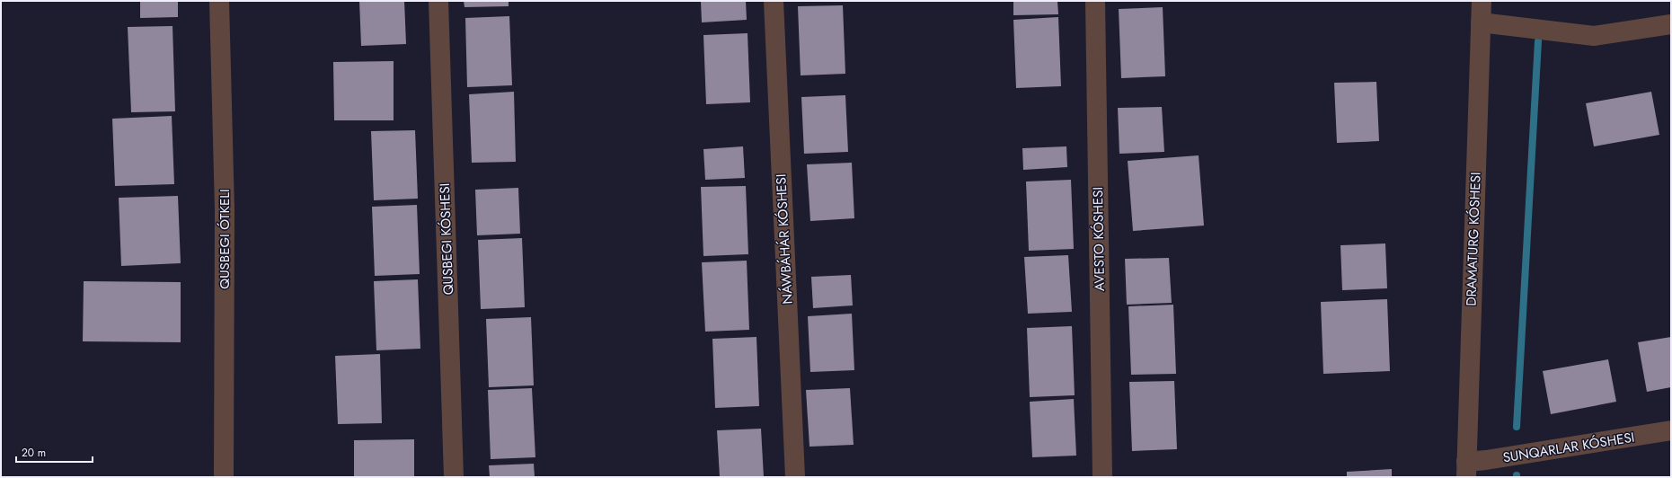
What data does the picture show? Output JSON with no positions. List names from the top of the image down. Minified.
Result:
{"streets":{"street":["QUSBEGI ÓTKELI","QUSBEGI KÓSHESI","NÁWBÁHÁR KÓSHESI","AVESTO KÓSHESI","DRAMATURG KÓSHESI","SUNQARLAR KÓSHESI"]},"crossings":[["DRAMATURG KÓSHESI","SUNQARLAR KÓSHESI"]],"scale_bar":"20 m"}
